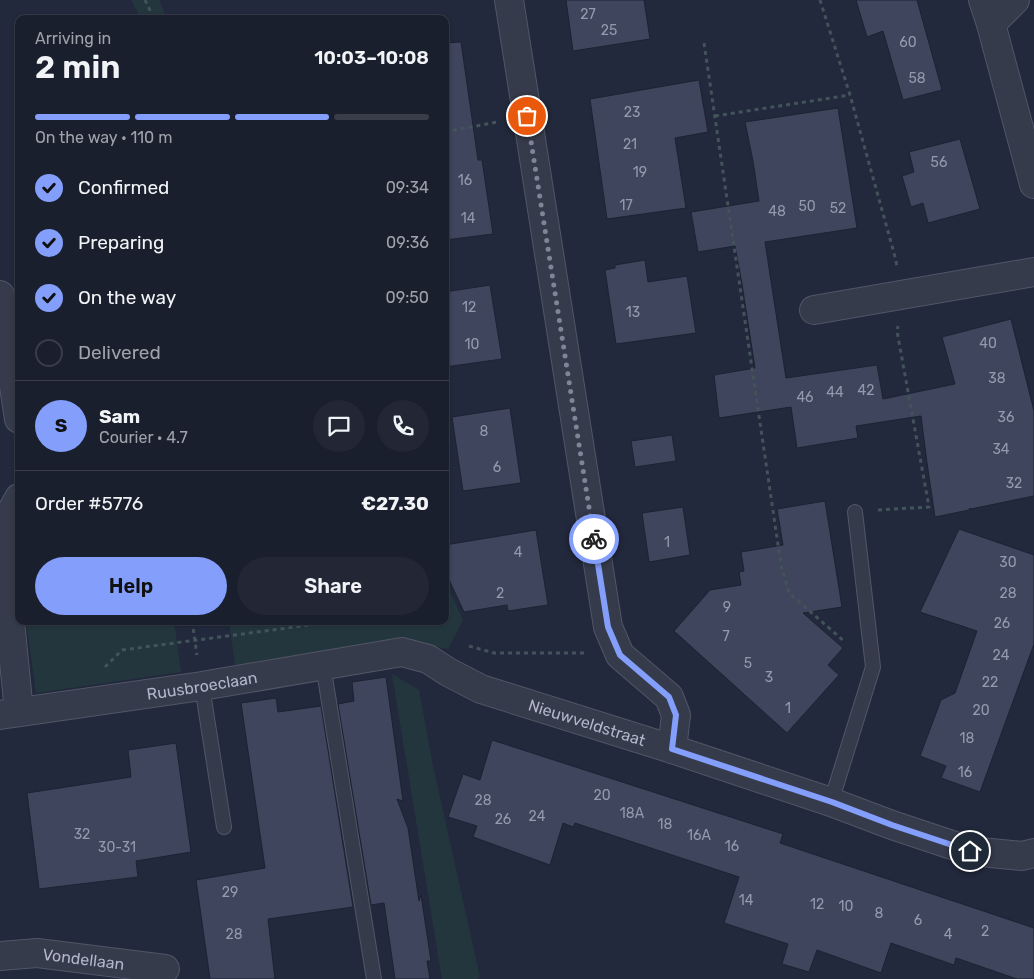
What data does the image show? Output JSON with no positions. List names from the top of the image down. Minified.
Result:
{"streets":{"street":["Ruusbroeclaan","Nieuwveldstraat","Vondellaan"]},"crossings":[["Ruusbroeclaan","Nieuwveldstraat"]],"house_numbers":["27","25","60","58","23","21","56","19","16","17","50","52","48","14","12","13","40","10","38","42","44","46","36","8","34","6","32","1","4","30","2","28","9","26","7","24","5","3","22","1","20","18","16","20","28","18A","24","26","18","32","16A","16","30-31","29","14","12","10","8","6","2","28","4"],"page":{"heading":["2 min","Arriving in","10:03–10:08"],"panel":["Sam","Courier · 4.7","Order #5776","€27.30"],"bar":"On the way · 110 m","list":[["Confirmed","09:34"],["Preparing","09:36"],["On the way","09:50"],"Delivered"],"round":"S","buttons":["Help","Share"]}}
